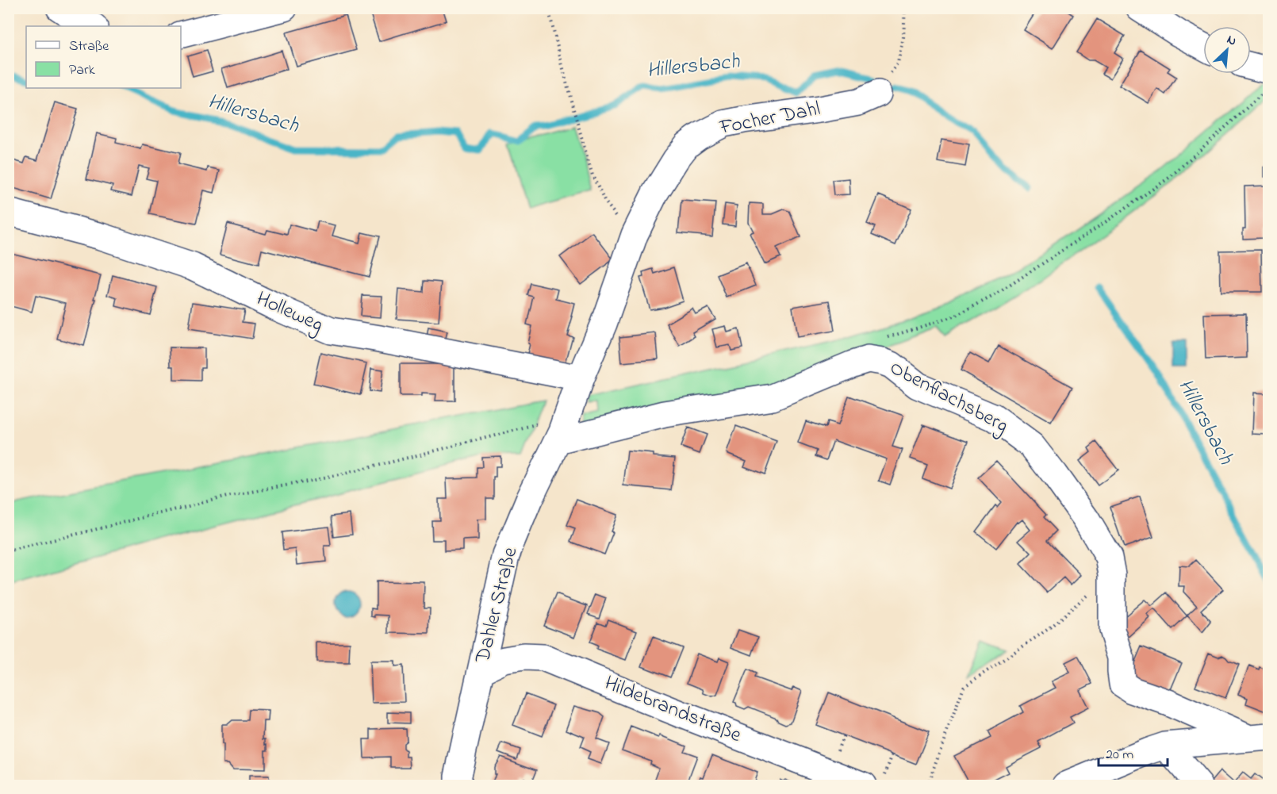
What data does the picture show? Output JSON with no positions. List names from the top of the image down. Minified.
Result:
{"streets":{"street":["Focher Dahl","Holleweg","Obenflachsberg","Dahler Straße","Hildebrandstraße"]},"crossings":[["Focher Dahl","Holleweg"],["Focher Dahl","Dahler Straße"],["Holleweg","Dahler Straße"],["Obenflachsberg","Dahler Straße"],["Dahler Straße","Hildebrandstraße"]],"water":["Hillersbach"],"legend":["Straße","Park"],"scale_bar":"20 m","north":"top right"}
